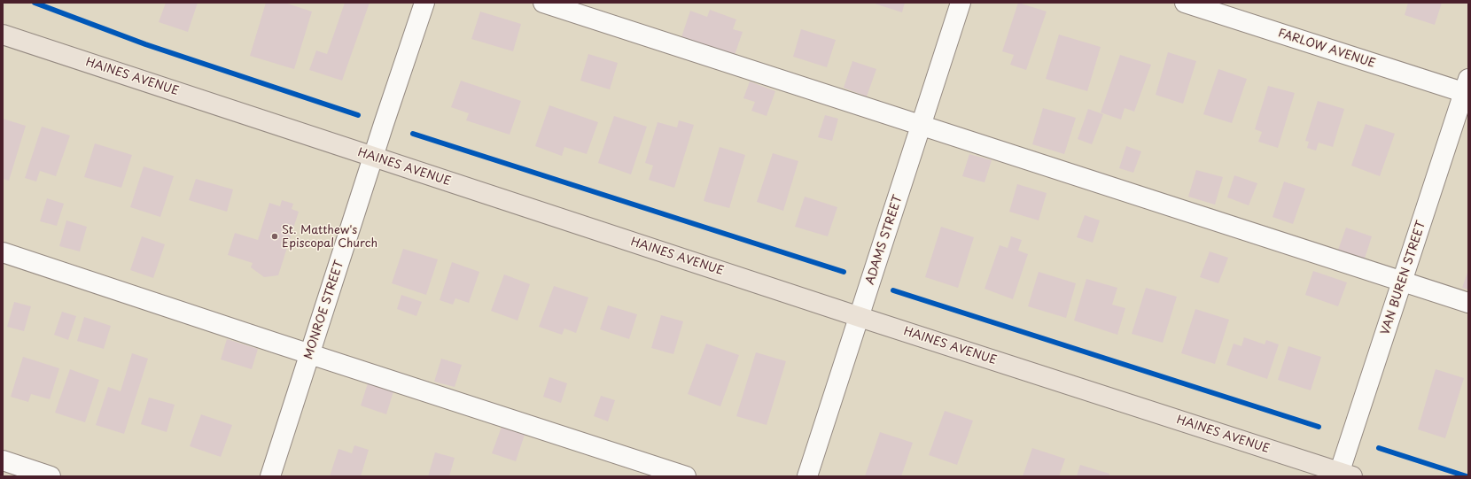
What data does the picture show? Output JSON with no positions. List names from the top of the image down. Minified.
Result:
{"streets":{"main road":["HAINES AVENUE"],"street":["FARLOW AVENUE","ADAMS STREET","VAN BUREN STREET","MONROE STREET"]},"crossings":[["FARLOW AVENUE","VAN BUREN STREET"],["HAINES AVENUE","ADAMS STREET"],["HAINES AVENUE","VAN BUREN STREET"],["HAINES AVENUE","MONROE STREET"]],"places":["St. Matthew's Episcopal Church"]}
